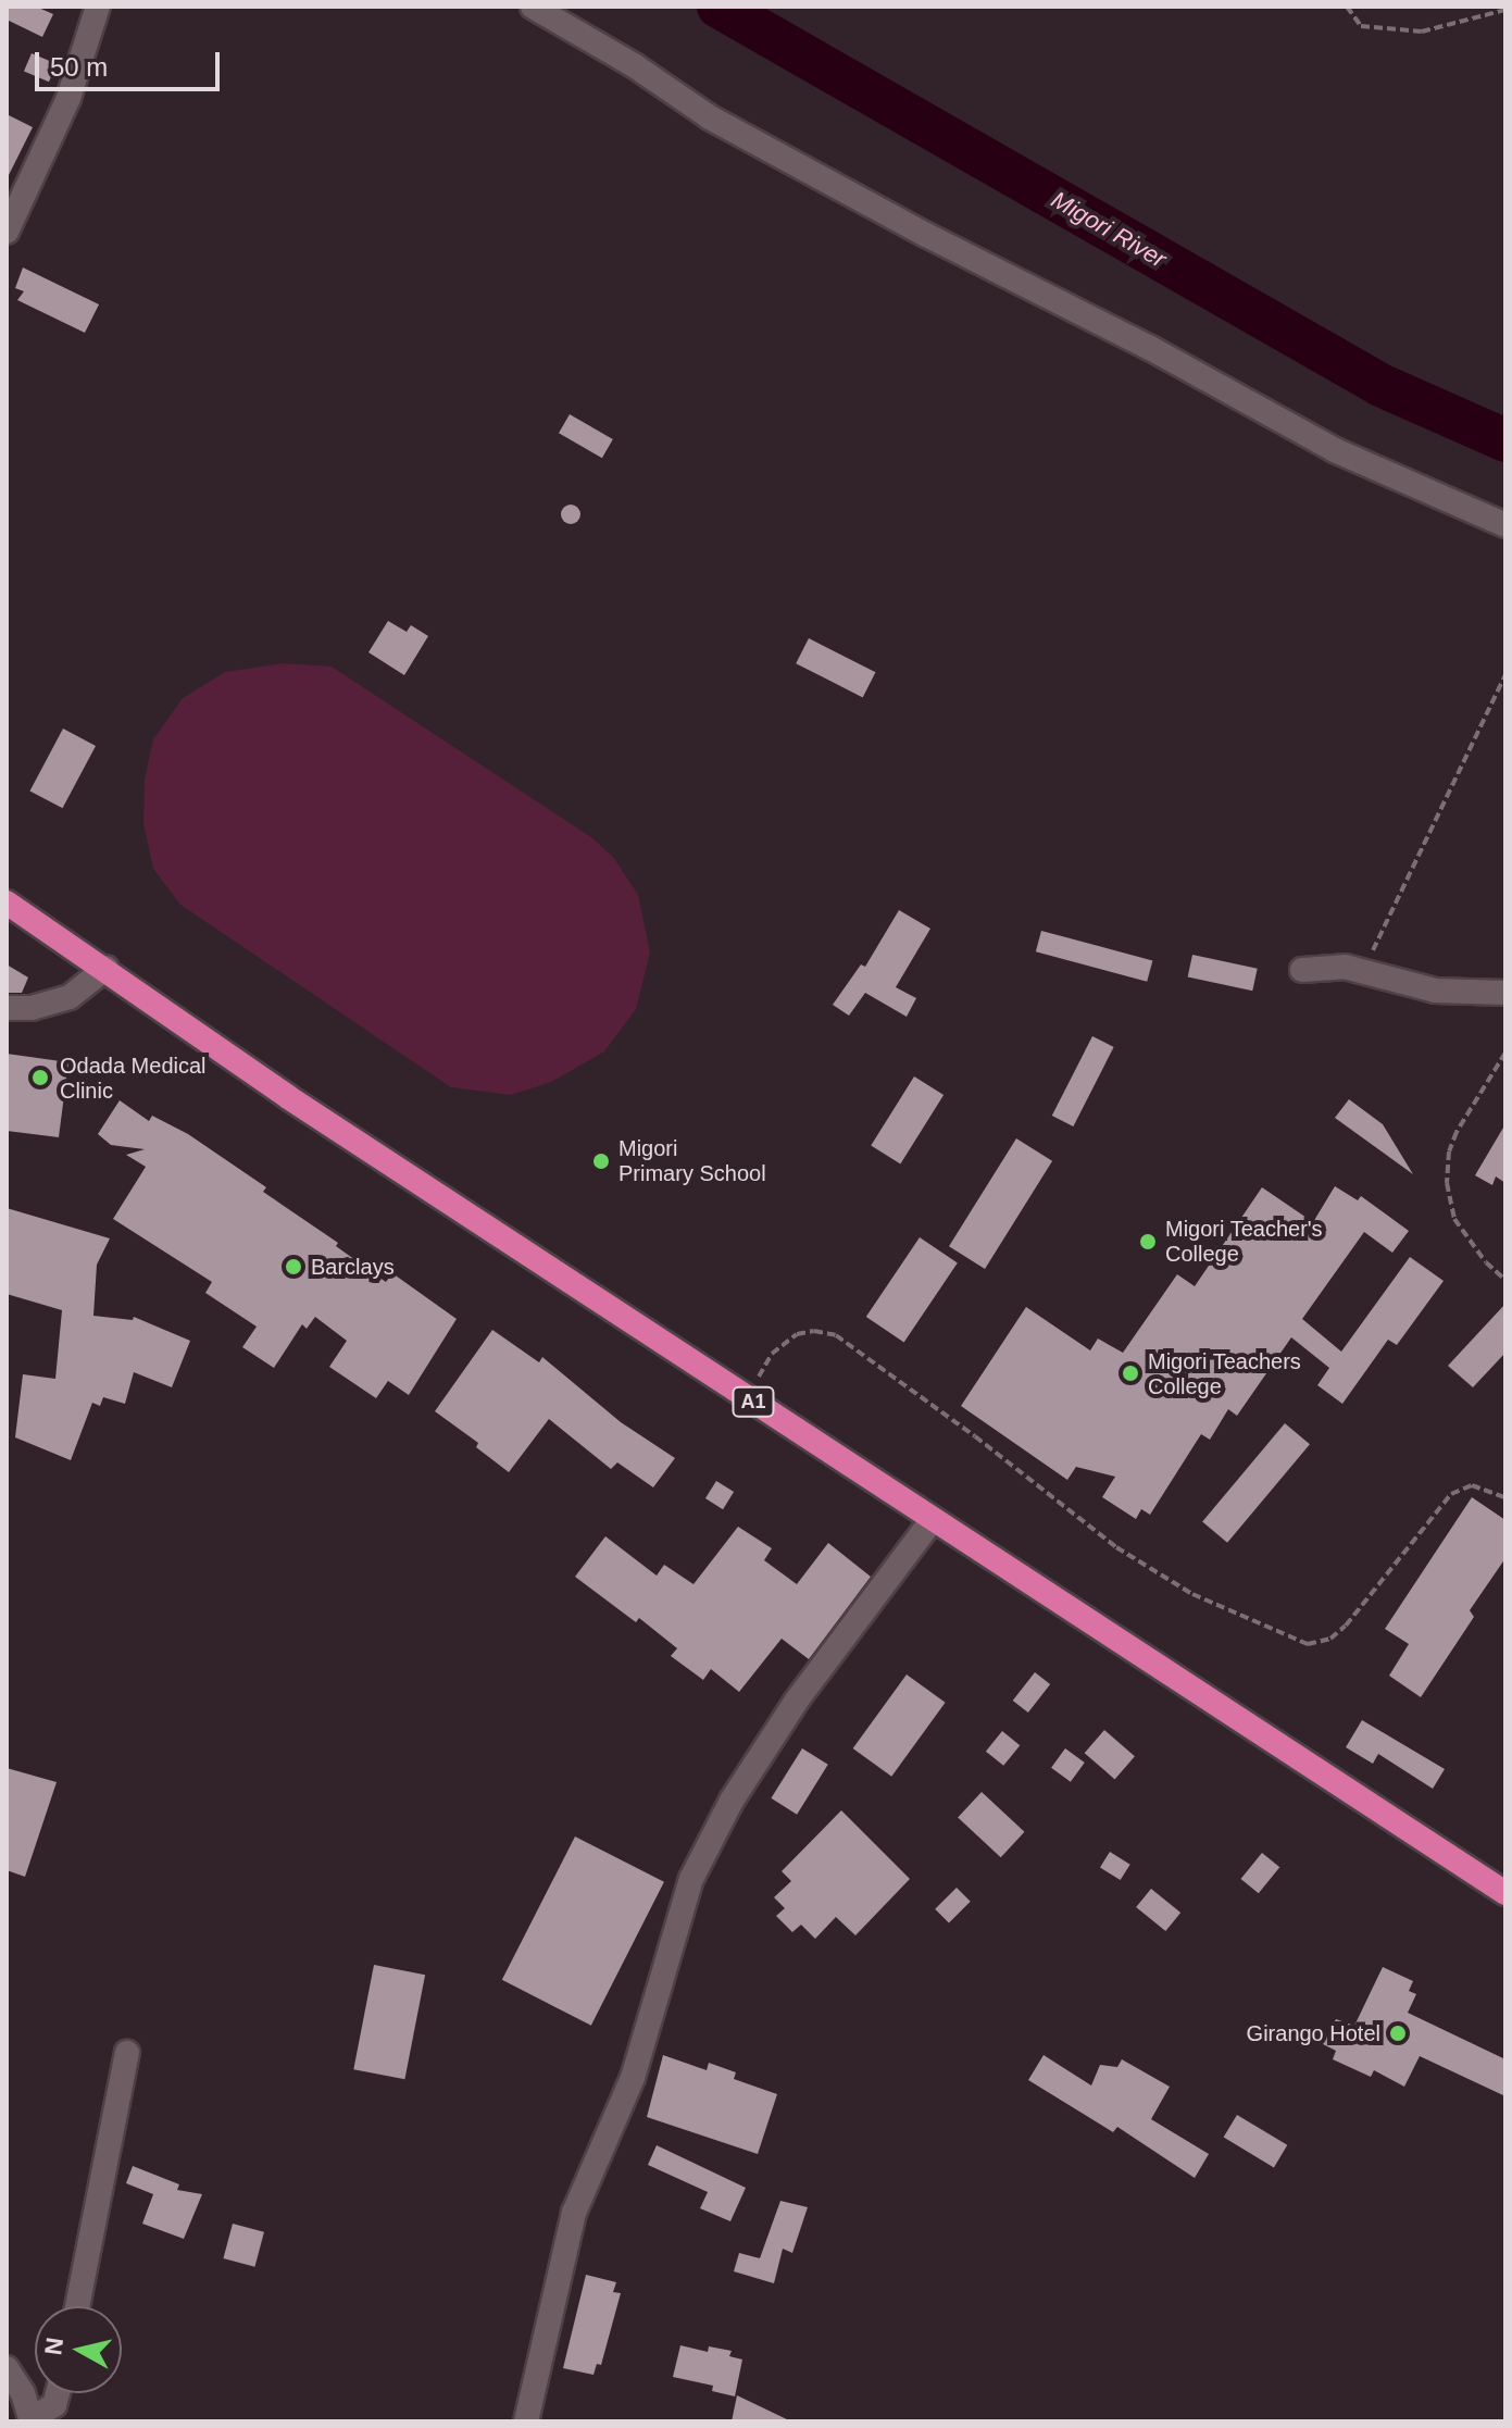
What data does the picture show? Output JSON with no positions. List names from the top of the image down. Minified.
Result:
{"streets":{"highway":["A1"]},"water":["Migori River"],"places":["Odada Medical Clinic","Migori Primary School","Migori Teacher's College","Barclays","Migori Teachers College","Girango Hotel"],"scale_bar":"50 m","north":"left"}
